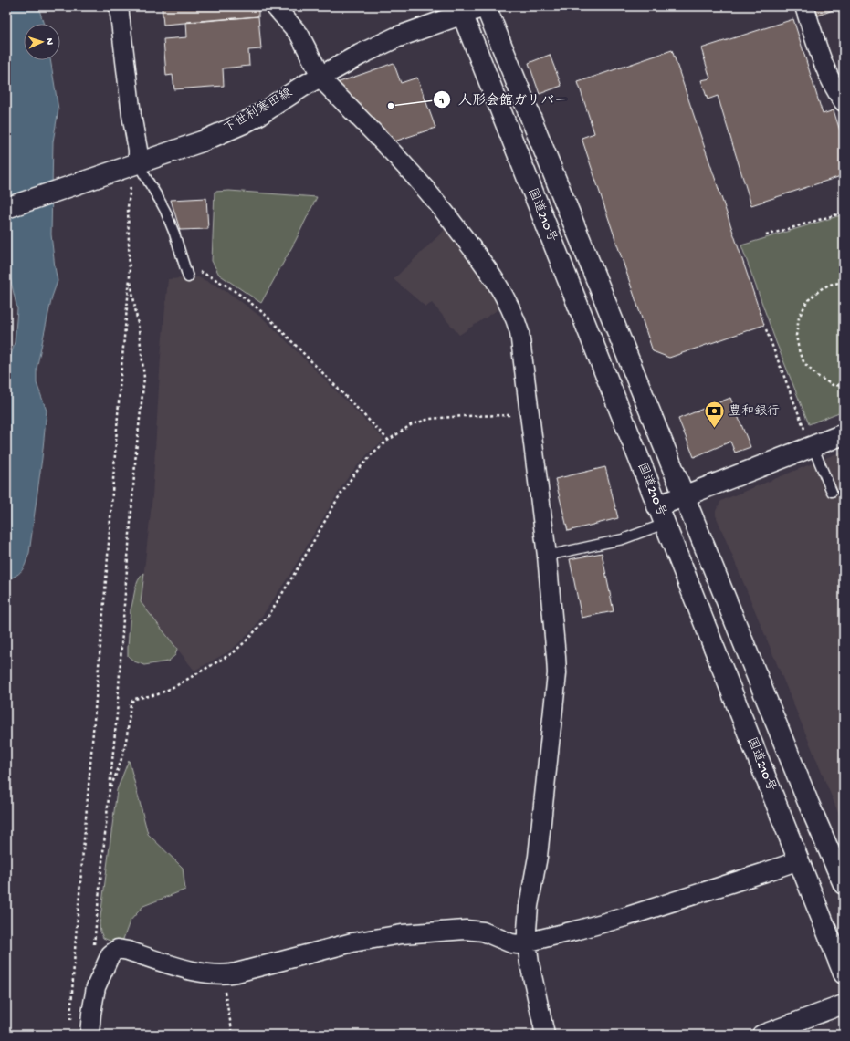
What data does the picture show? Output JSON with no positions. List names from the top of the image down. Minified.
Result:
{"streets":{"main road":["下世利寒田線","国道210号"]},"crossings":[["下世利寒田線","国道210号"]],"places":{"other":["人形会館ガリバー"],"bank":["豊和銀行"]},"north":"right"}
